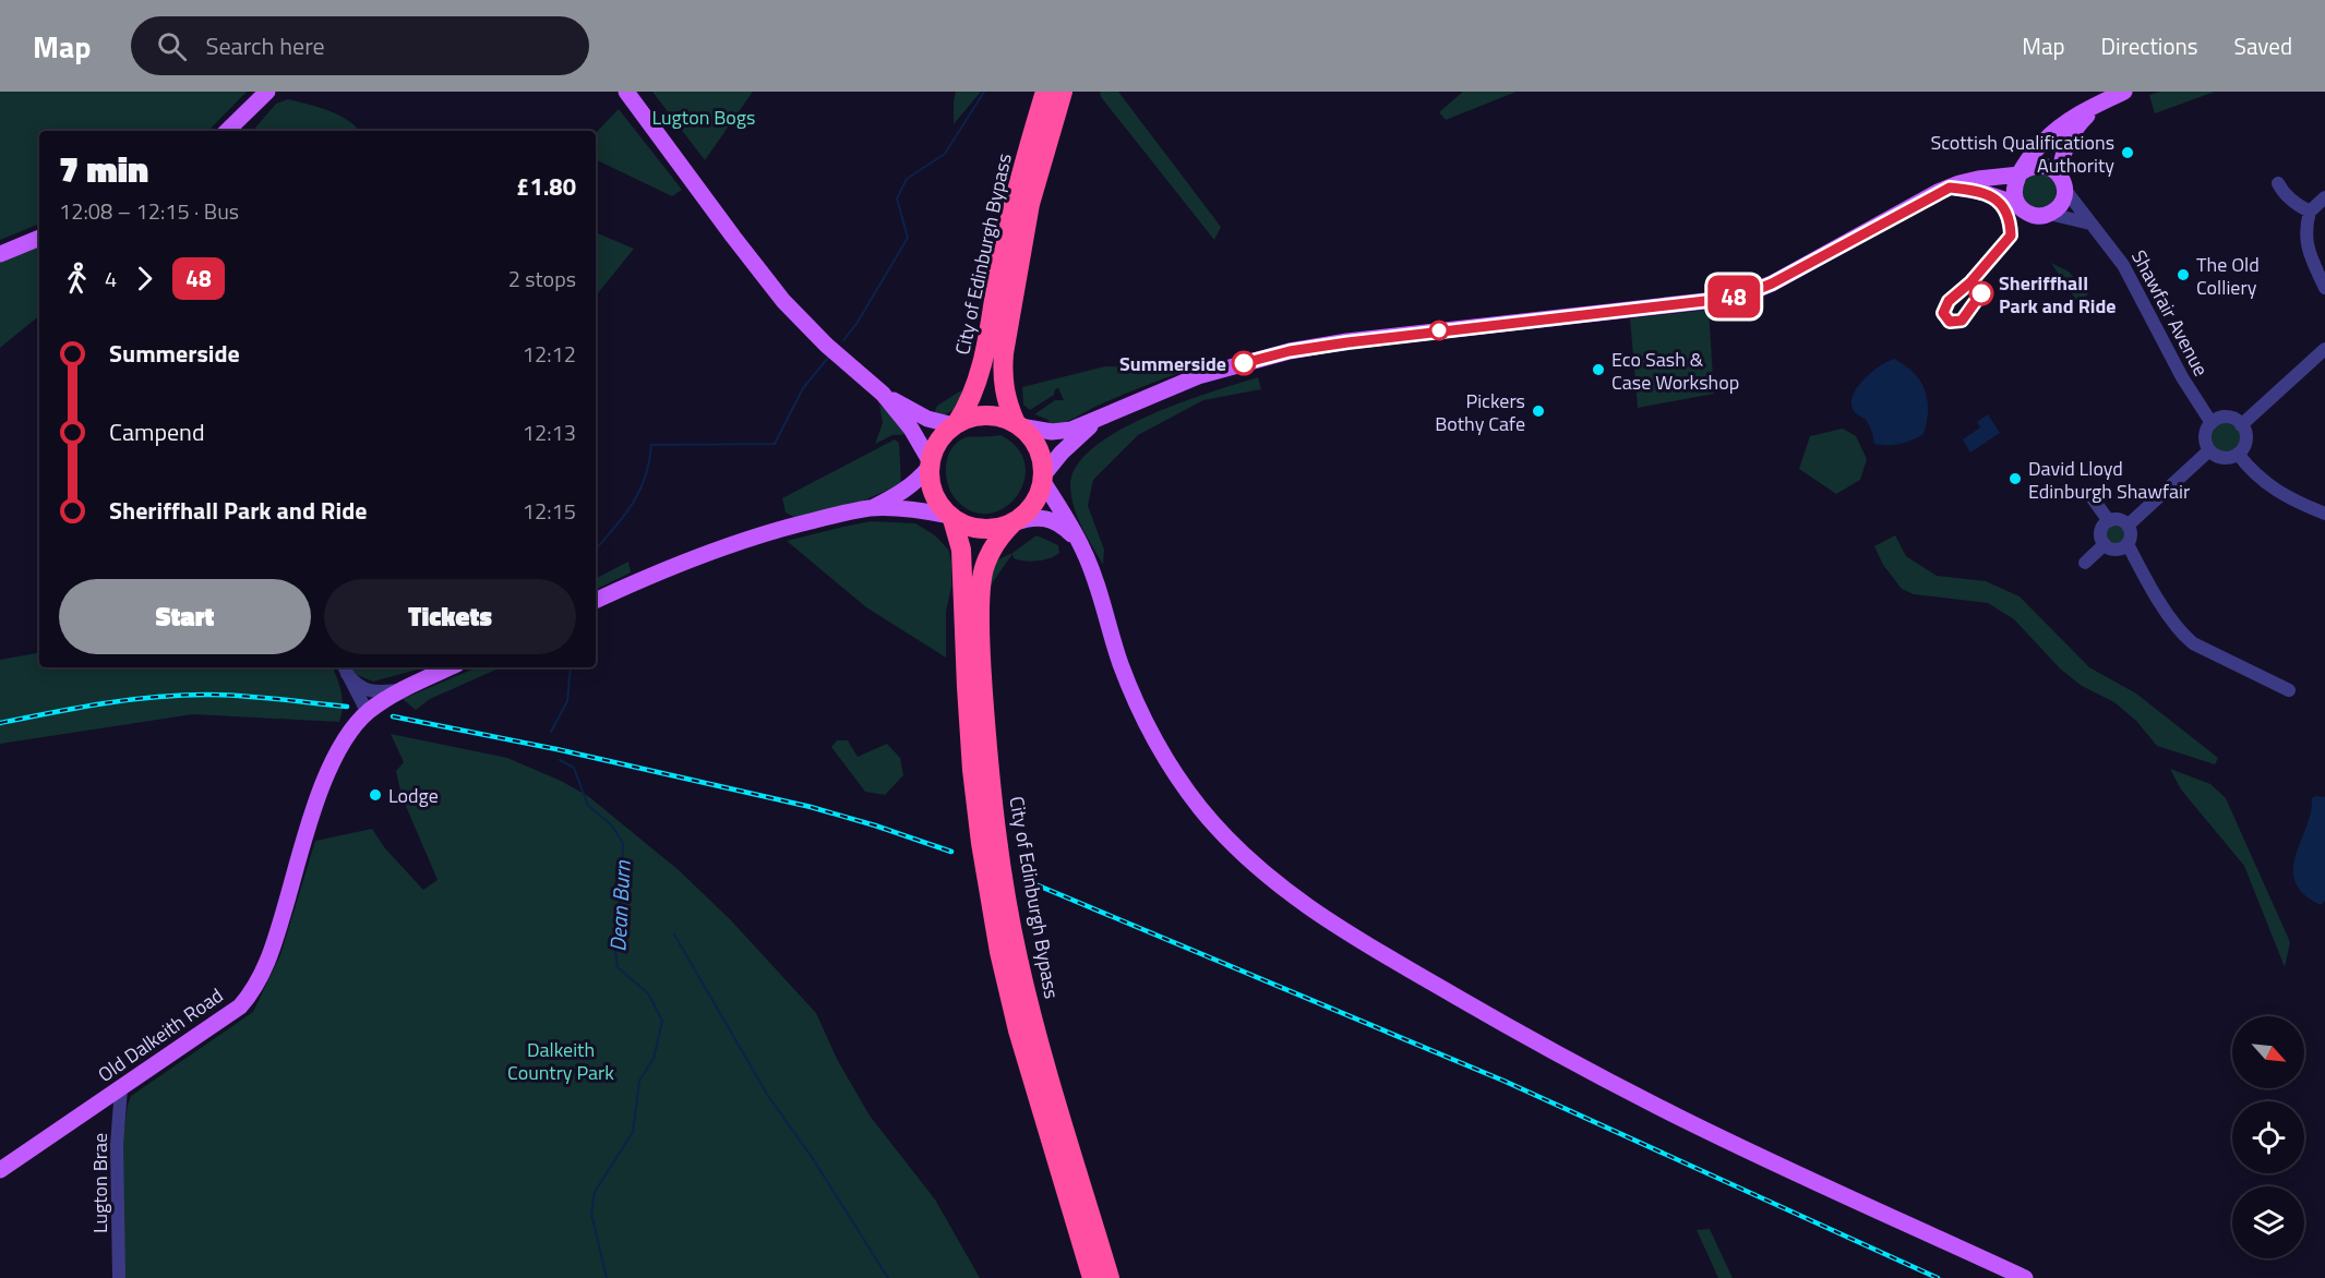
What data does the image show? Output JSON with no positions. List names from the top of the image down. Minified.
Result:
{"streets":{"highway":["City of Edinburgh Bypass"],"main road":["Old Dalkeith Road"],"street":["Shawfair Avenue","Lugton Brae"]},"crossings":[["Old Dalkeith Road","Lugton Brae"]],"water":["Dean Burn"],"parks":["Lugton Bogs","Dalkeith Country Park"],"places":["Scottish Qualifications Authority","The Old Colliery","Sheriffhall Park and Ride","Summerside","Eco Sash & Case Workshop","Pickers Bothy Cafe","David Lloyd Edinburgh Shawfair","Lodge"],"lines":["bus line 48"],"north":"bottom right","page":{"header":"Map","search":"Search here","nav":["Map","Directions","Saved"],"on_map":"48","heading":["7 min","12:08 – 12:15 · Bus","£1.80"],"legs":["4","48","2 stops"],"list":[{"name":"Summerside","value":"12:12"},{"name":"Campend","value":"12:13"},{"name":"Sheriffhall Park and Ride","value":"12:15"}],"buttons":["Start","Tickets"]}}
